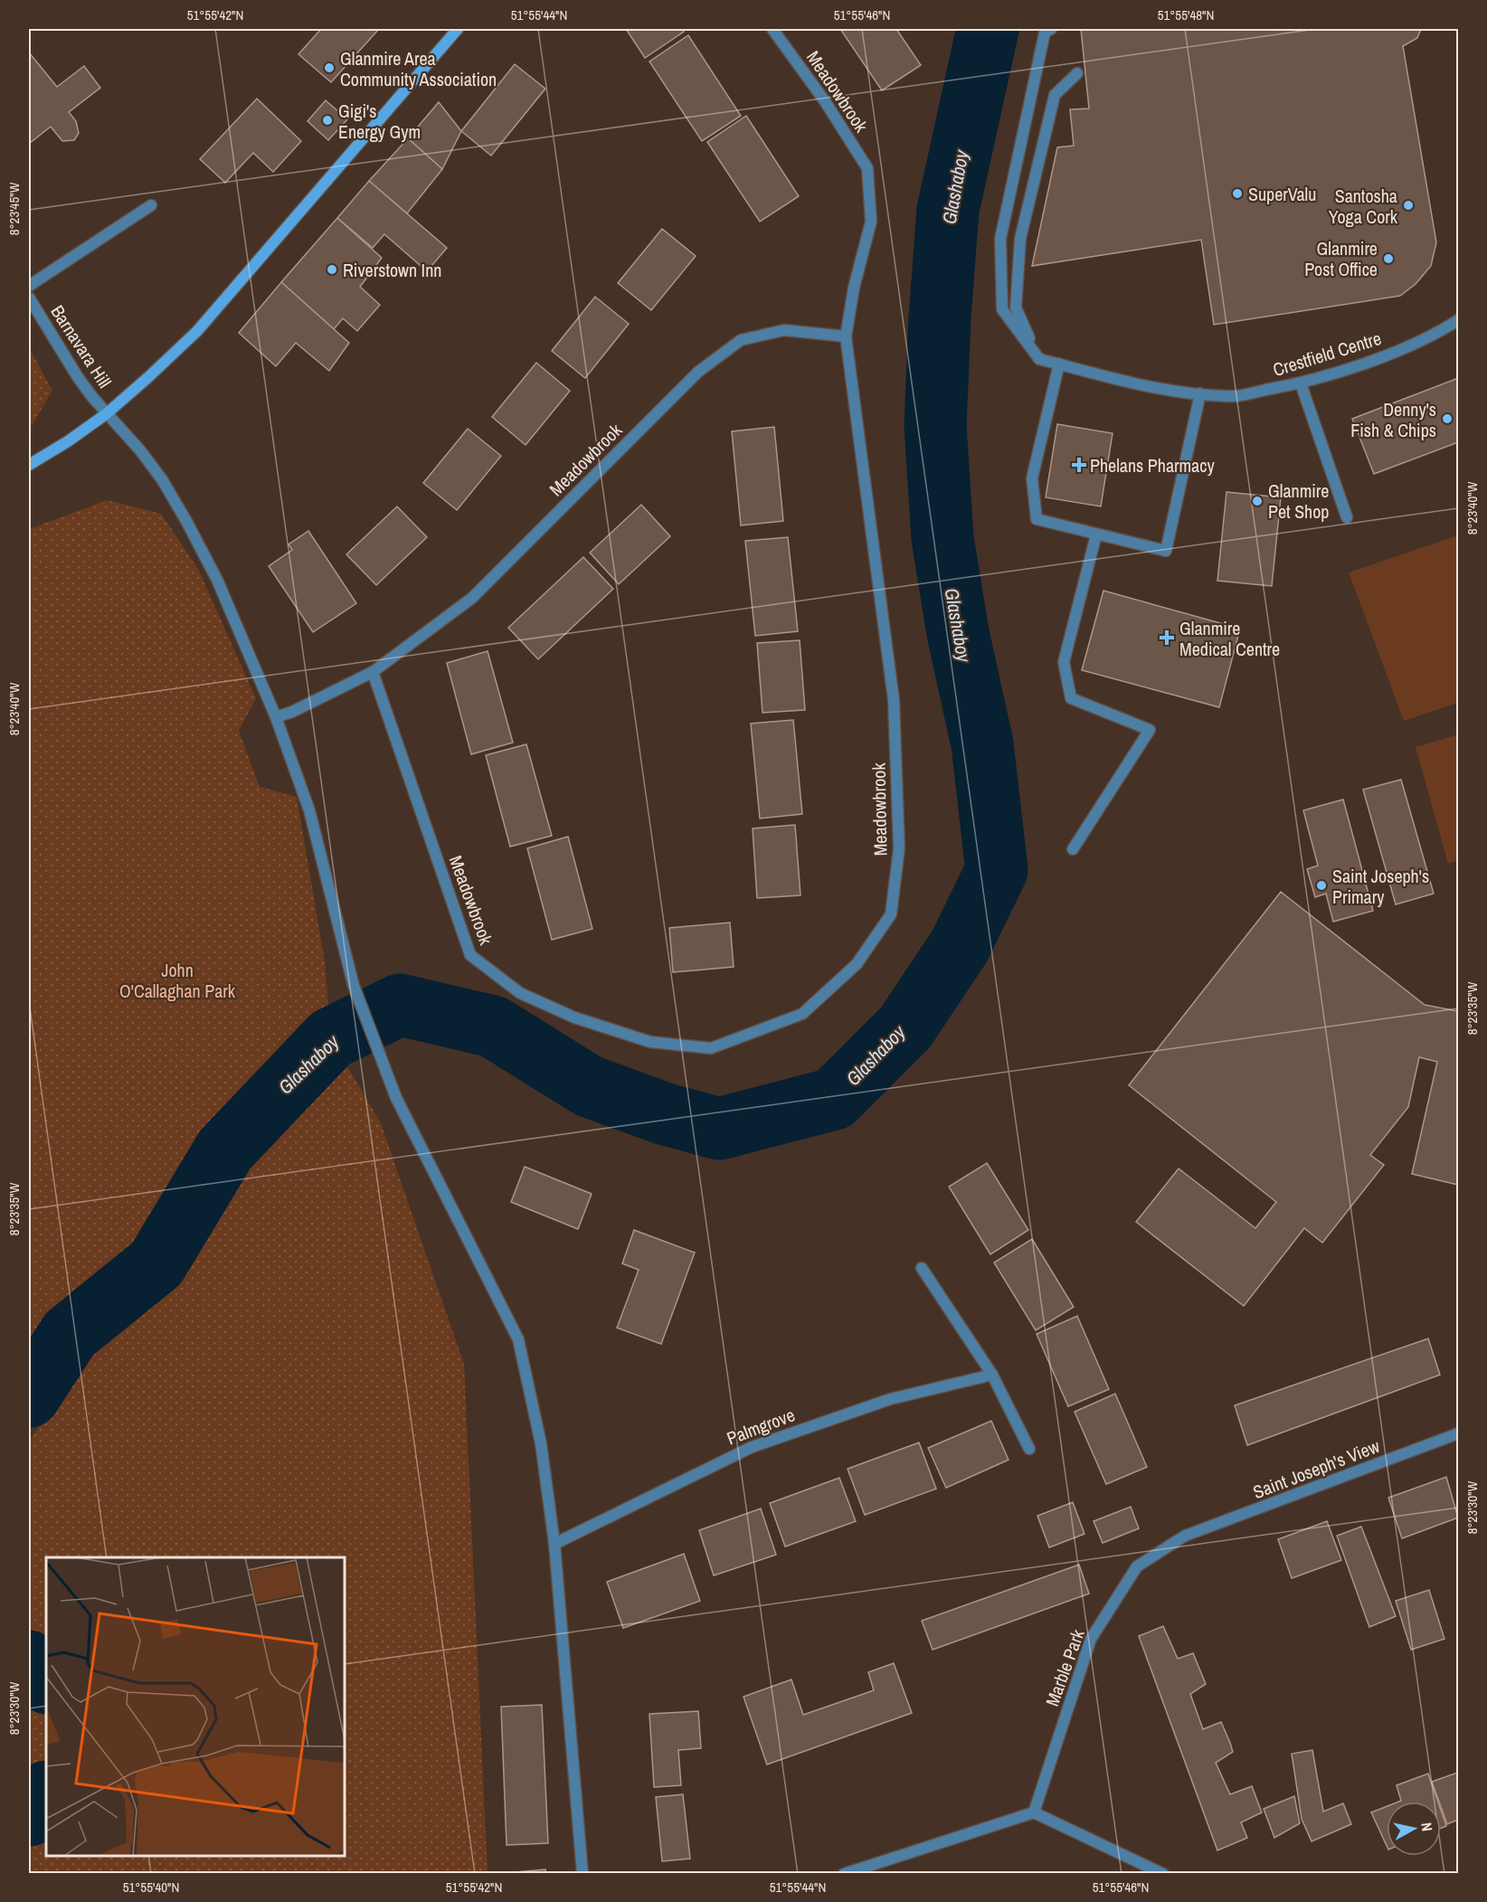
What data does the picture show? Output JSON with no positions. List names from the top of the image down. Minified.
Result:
{"streets":{"street":["Meadowbrook","Barnavara Hill","Crestfield Centre","Palmgrove","Saint Joseph's View","Marble Park"]},"crossings":[["Meadowbrook","Barnavara Hill"],["Barnavara Hill","Palmgrove"],["Saint Joseph's View","Marble Park"]],"water":["Glashaboy"],"parks":["John O'Callaghan Park"],"places":{"other":["Glanmire Area Community Association","Gigi's Energy Gym","SuperValu","Santosha Yoga Cork","Glanmire Post Office","Riverstown Inn","Denny's Fish & Chips","Glanmire Pet Shop","Saint Joseph's Primary"],"health":["Phelans Pharmacy","Glanmire Medical Centre"]},"north":"right","coordinates":["51°55'42\"N","51°55'44\"N","51°55'46\"N","51°55'48\"N","8°23'45\"W","8°23'40\"W","8°23'35\"W","8°23'30\"W","51°55'40\"N"]}
